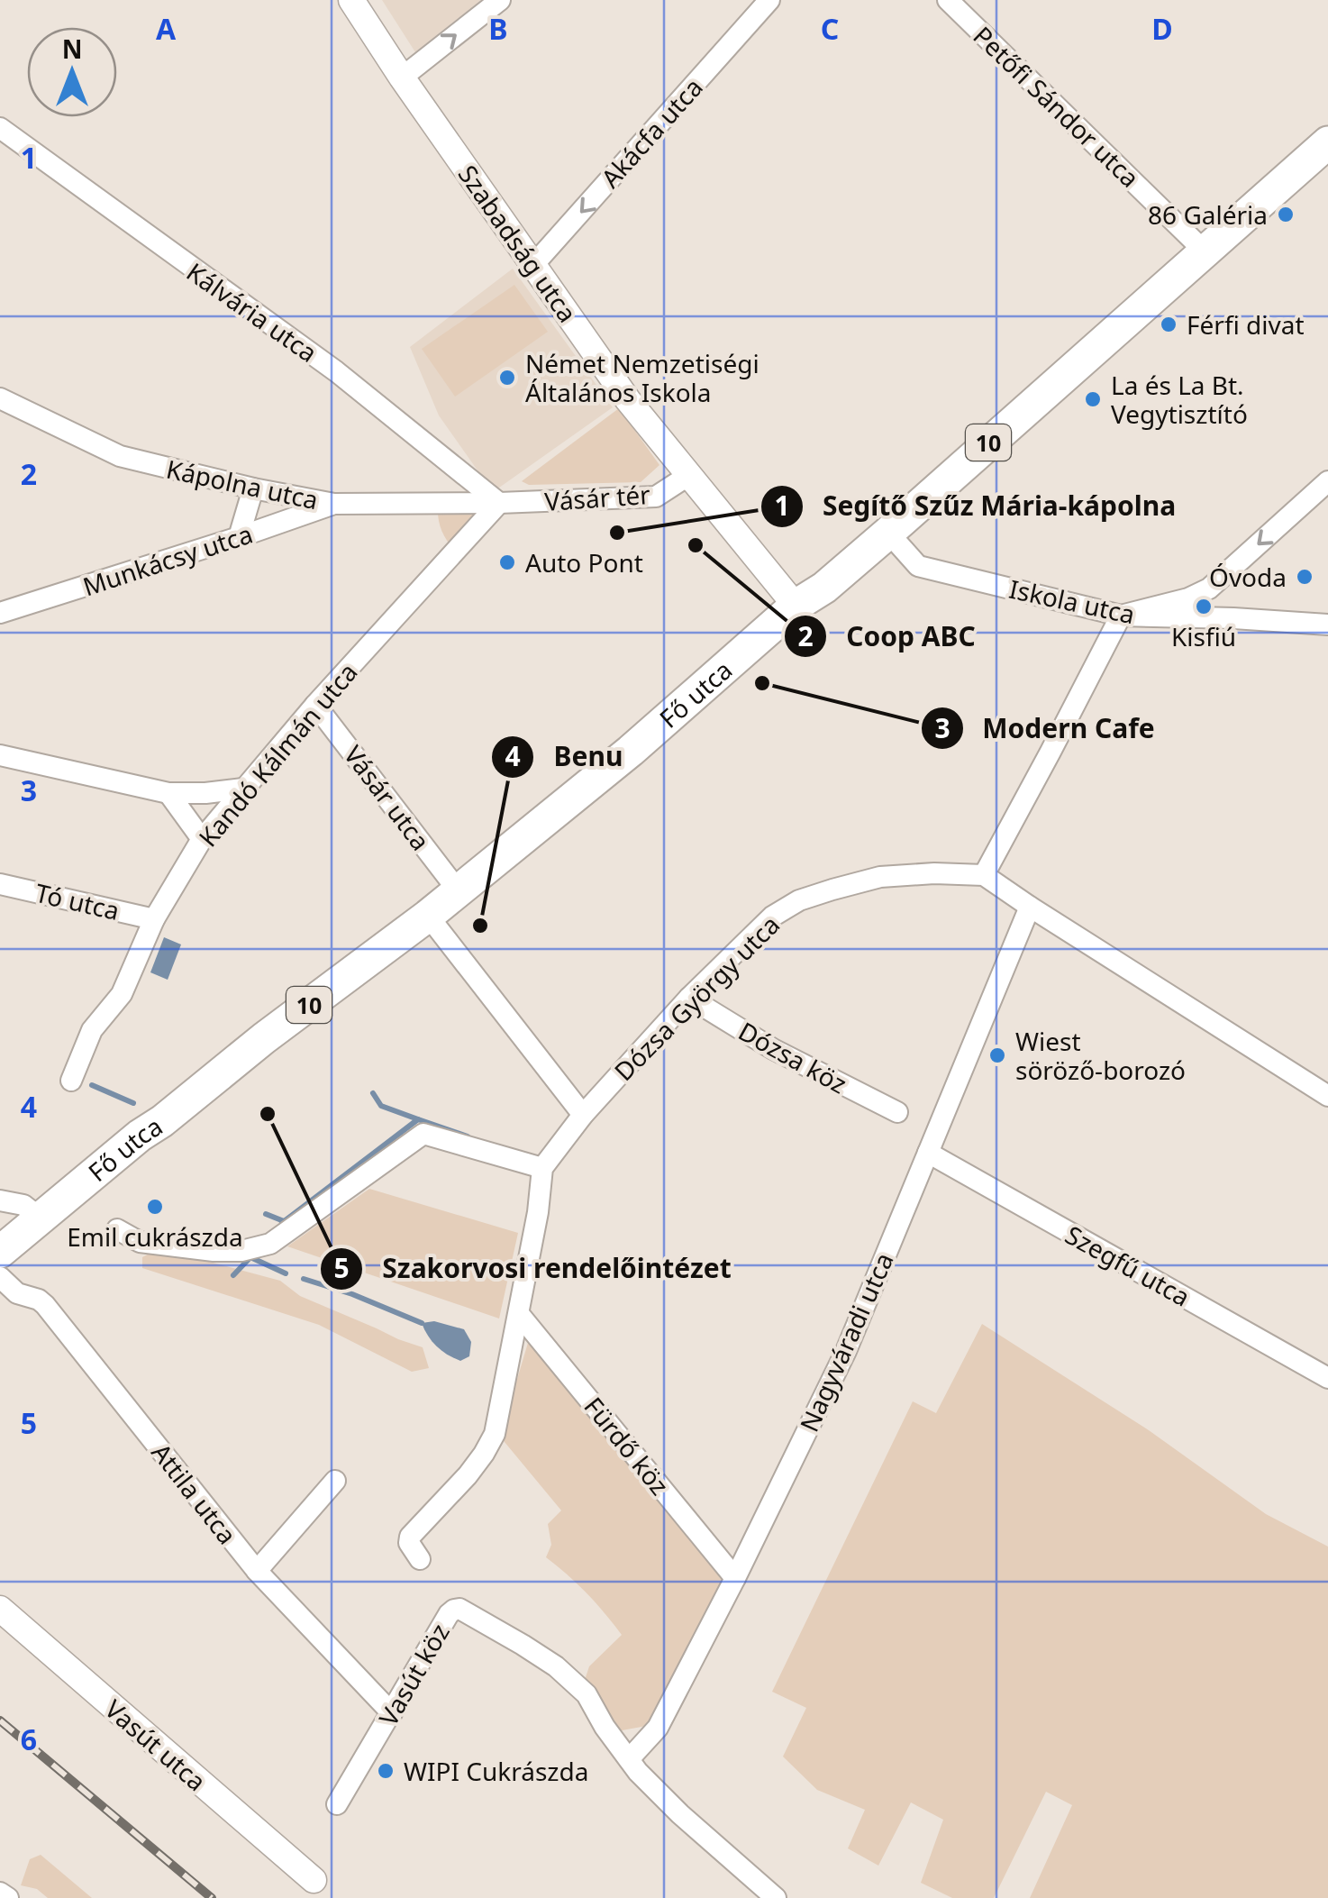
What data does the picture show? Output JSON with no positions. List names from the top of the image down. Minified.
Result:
{"streets":{"main road":["10","Fő utca"],"street":["Petőfi Sándor utca","Akácfa utca","Szabadság utca","Kálvária utca","Kápolna utca","Vásár tér","Munkácsy utca","Iskola utca","Kandó Kálmán utca","Vásár utca","Tó utca","Dózsa György utca","Dózsa köz","Szegfű utca","Nagyváradi utca","Fürdő köz","Attila utca","Vasút köz","Vasút utca"]},"crossings":[["Petőfi Sándor utca","Fő utca"],["Akácfa utca","Szabadság utca"],["Szabadság utca","Vásár tér"],["Kálvária utca","Kápolna utca"],["Kálvária utca","Vásár tér"],["Kálvária utca","Kandó Kálmán utca"],["Kápolna utca","Vásár tér"],["Kápolna utca","Munkácsy utca"],["Kápolna utca","Kandó Kálmán utca"],["Vásár tér","Kandó Kálmán utca"],["Iskola utca","Fő utca"],["Fő utca","Vásár utca"],["Kandó Kálmán utca","Vásár utca"],["Kandó Kálmán utca","Tó utca"],["Dózsa György utca","Dózsa köz"],["Szegfű utca","Nagyváradi utca"],["Nagyváradi utca","Fürdő köz"],["Nagyváradi utca","Vasút köz"],["Attila utca","Vasút köz"]],"one_way":["Akácfa utca"],"places":["86 Galéria","Férfi divat","Német Nemzetiségi Általános Iskola","La és La Bt. Vegytisztító","Segítő Szűz Mária-kápolna","Coop ABC","Auto Pont","Óvoda","Kisfiú","Modern Cafe","Benu","Wiest söröző-borozó","Szakorvosi rendelőintézet","Emil cukrászda","WIPI Cukrászda"],"north":"top","grid":{"columns":["A","B","C","D"],"rows":["1","2","3","4","5","6"]}}
